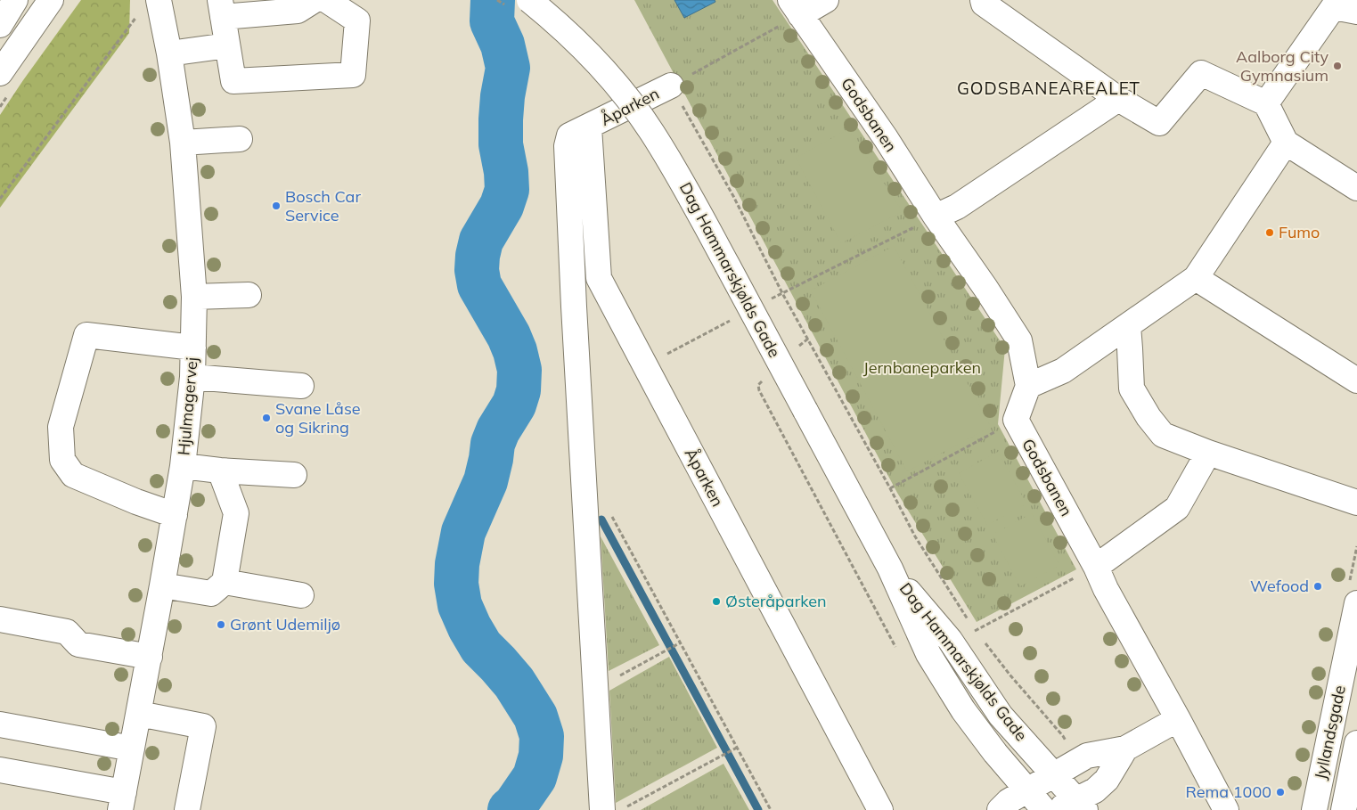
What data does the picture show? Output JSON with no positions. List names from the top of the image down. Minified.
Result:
{"streets":{"street":["Åparken","Godsbanen","Dag Hammarskjølds Gade","Hjulmagervej","Jyllandsgade"]},"districts":["GODSBANEAREALET"],"parks":["Jernbaneparken"],"places":["Aalborg City Gymnasium","Bosch Car Service","Fumo","Svane Låse og Sikring","Wefood","Østeråparken","Grønt Udemiljø","Rema 1000"]}
